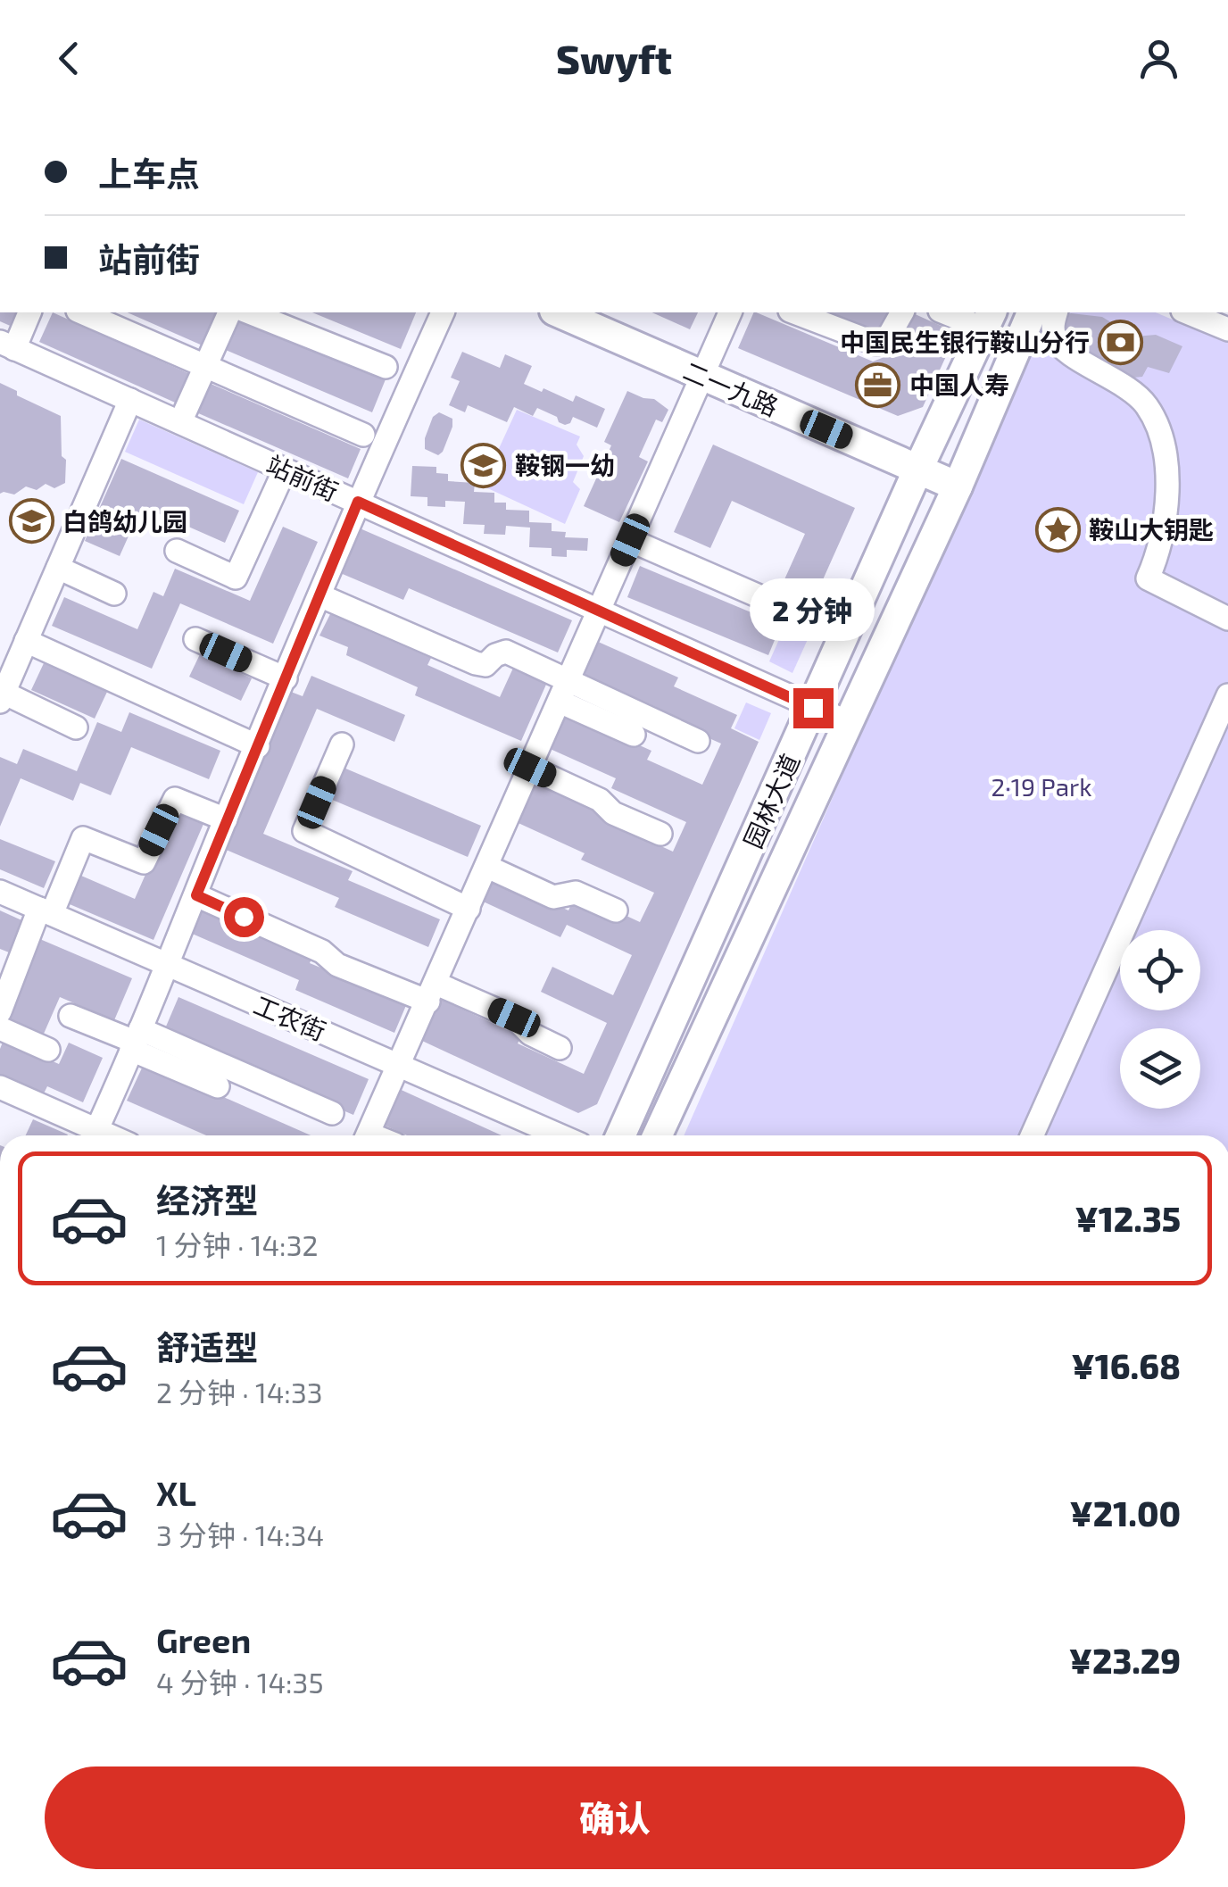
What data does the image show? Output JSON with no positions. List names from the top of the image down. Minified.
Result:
{"streets":{"main road":["二一九路","园林大道"],"street":["站前街","工农街"]},"crossings":[["二一九路","园林大道"],["站前街","园林大道"]],"parks":["2·19 Park"],"places":{"bank":["中国民生银行鞍山分行"],"office":["中国人寿"],"school or university":["鞍钢一幼","白鸽幼儿园"],"place":["鞍山大钥匙"]},"page":{"header":"Swyft","banner":["上车点","站前街"],"bubble":"2 分钟","list":[{"name":"经济型","note":"1 分钟 · 14:32","value":"¥12.35"},{"name":"舒适型","note":"2 分钟 · 14:33","value":"¥16.68"},{"name":"XL","note":"3 分钟 · 14:34","value":"¥21.00"},{"name":"Green","note":"4 分钟 · 14:35","value":"¥23.29"}],"buttons":"确认"}}
